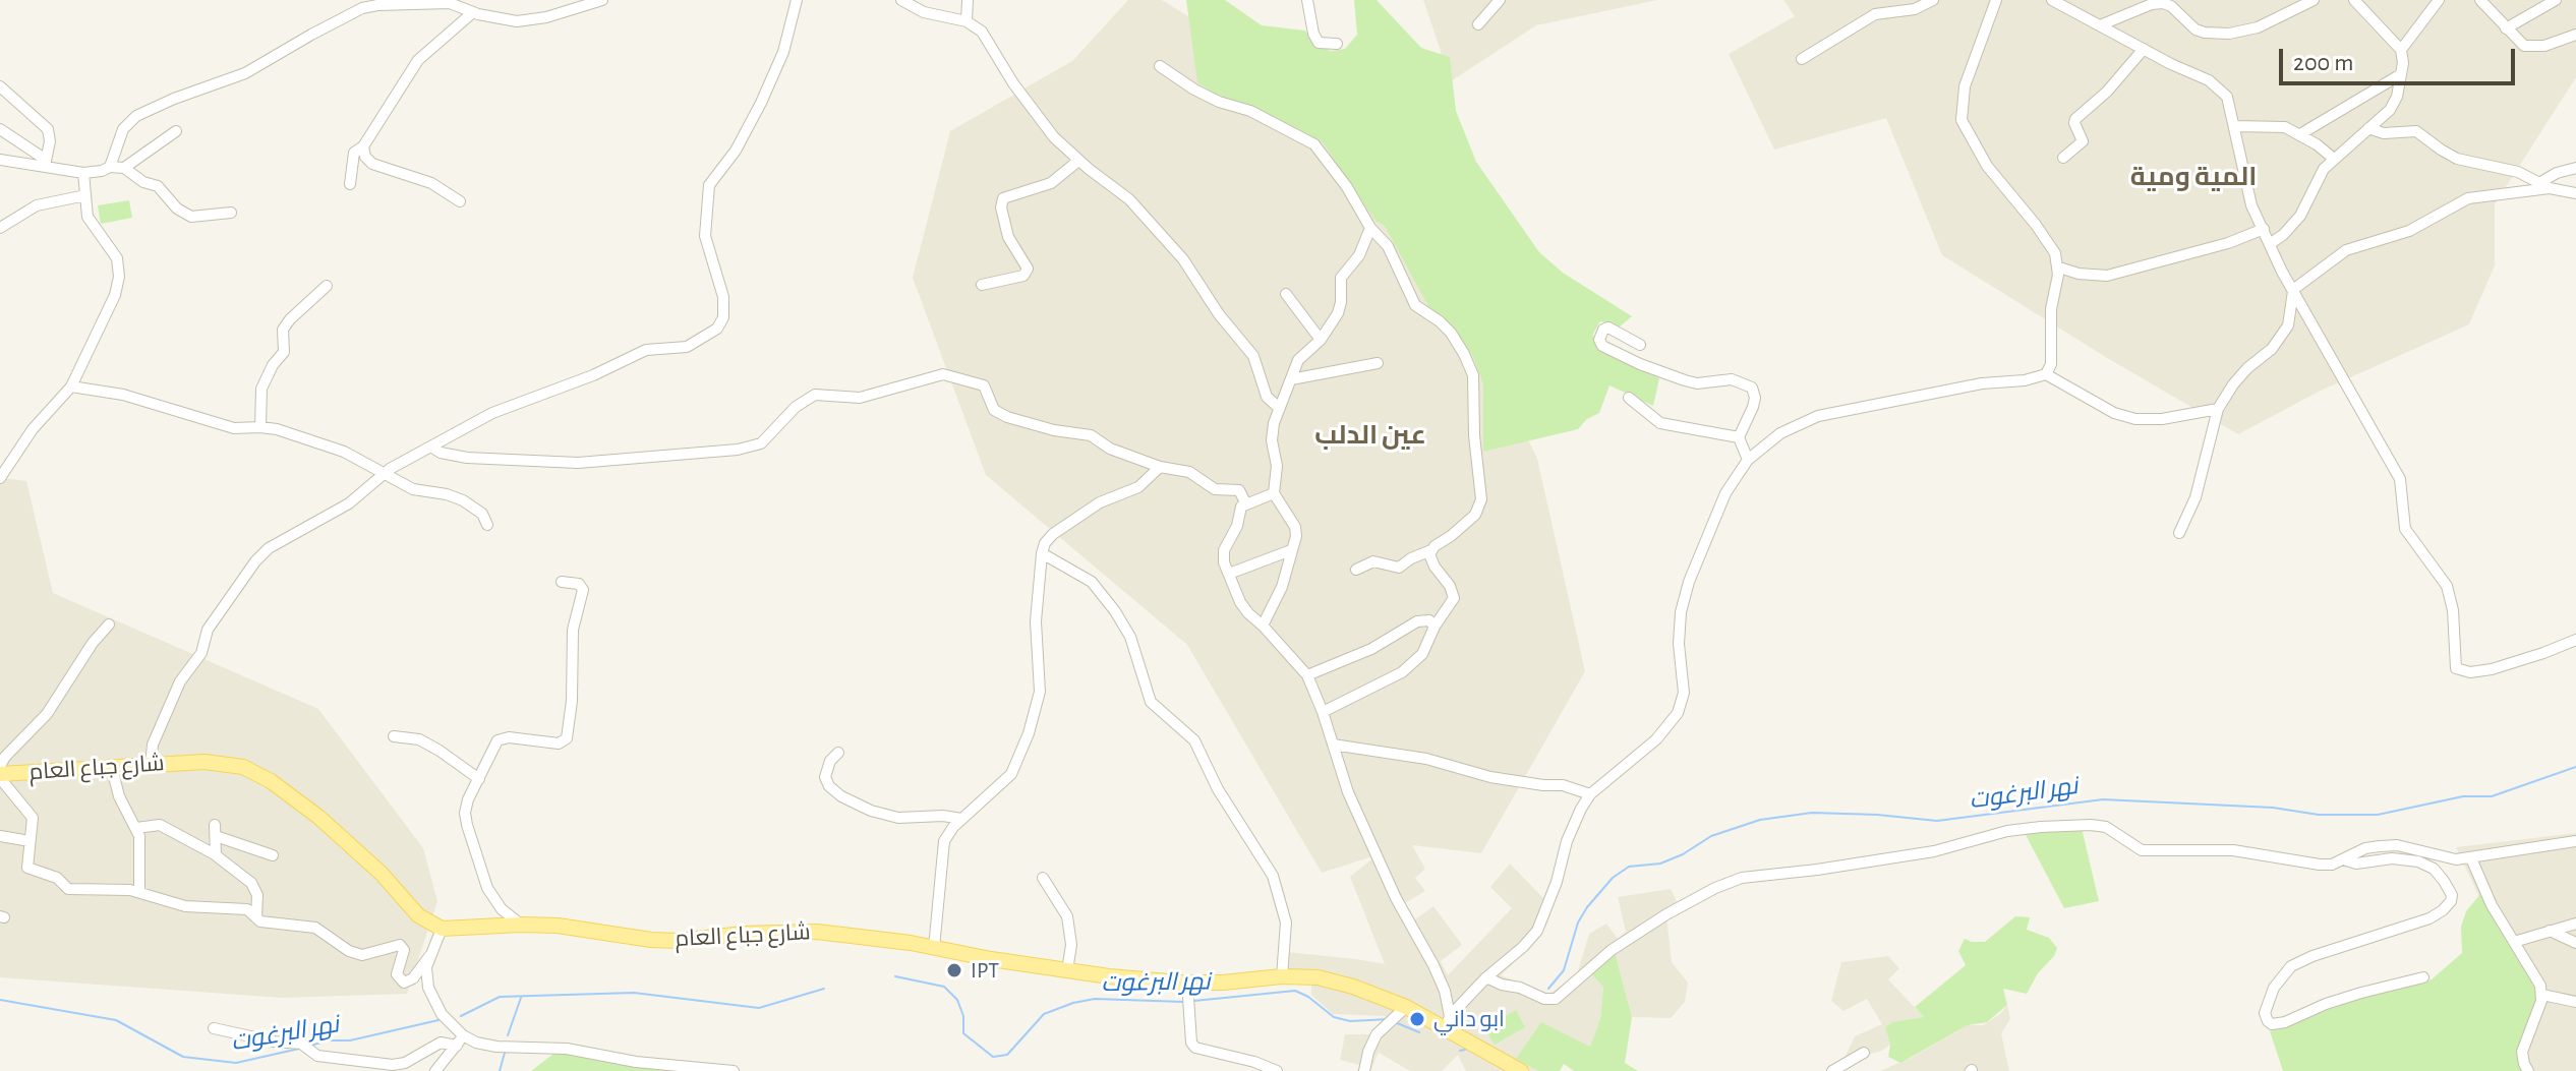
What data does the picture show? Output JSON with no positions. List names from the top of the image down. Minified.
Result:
{"streets":{"main road":["شارع جباع العام"]},"districts":["المية ومية","عين الدلب"],"water":["نهر البرغوت"],"places":["IPT","ابو داني"],"scale_bar":"200 m"}
